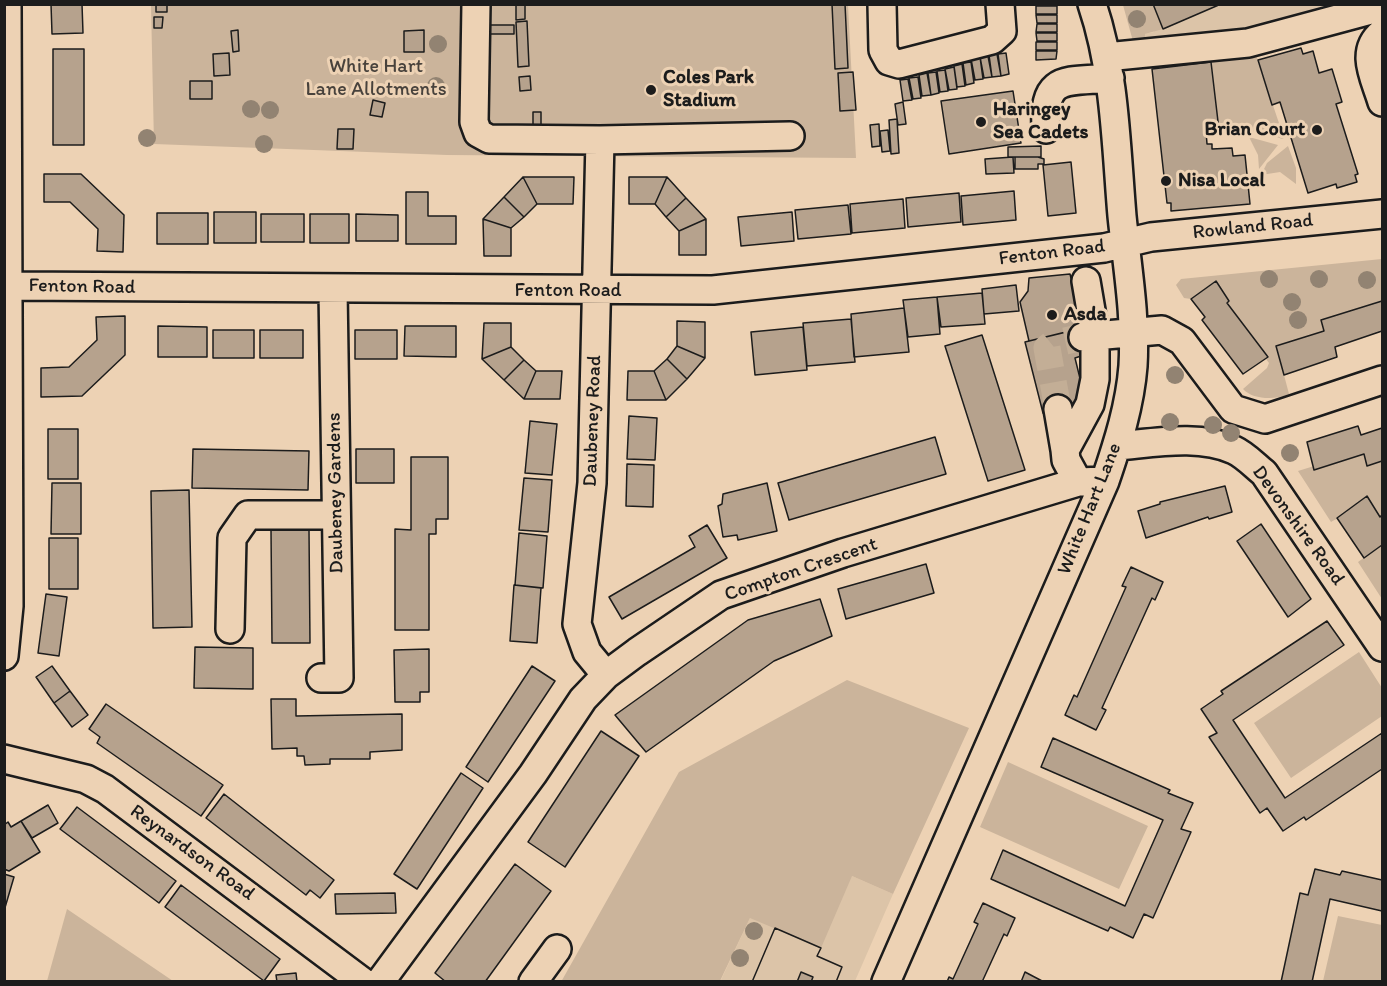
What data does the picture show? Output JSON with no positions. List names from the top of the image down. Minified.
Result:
{"streets":{"street":["Rowland Road","Fenton Road","Daubeney Road","Daubeney Gardens","White Hart Lane","Devonshire Road","Compton Crescent","Reynardson Road"]},"crossings":[["Rowland Road","Fenton Road"],["Rowland Road","White Hart Lane"],["Fenton Road","Daubeney Road"],["Fenton Road","Daubeney Gardens"],["Fenton Road","White Hart Lane"],["Daubeney Road","Compton Crescent"],["White Hart Lane","Devonshire Road"],["White Hart Lane","Compton Crescent"]],"parks":["White Hart Lane Allotments"],"places":["Coles Park Stadium","Haringey Sea Cadets","Brian Court","Nisa Local","Asda"]}
